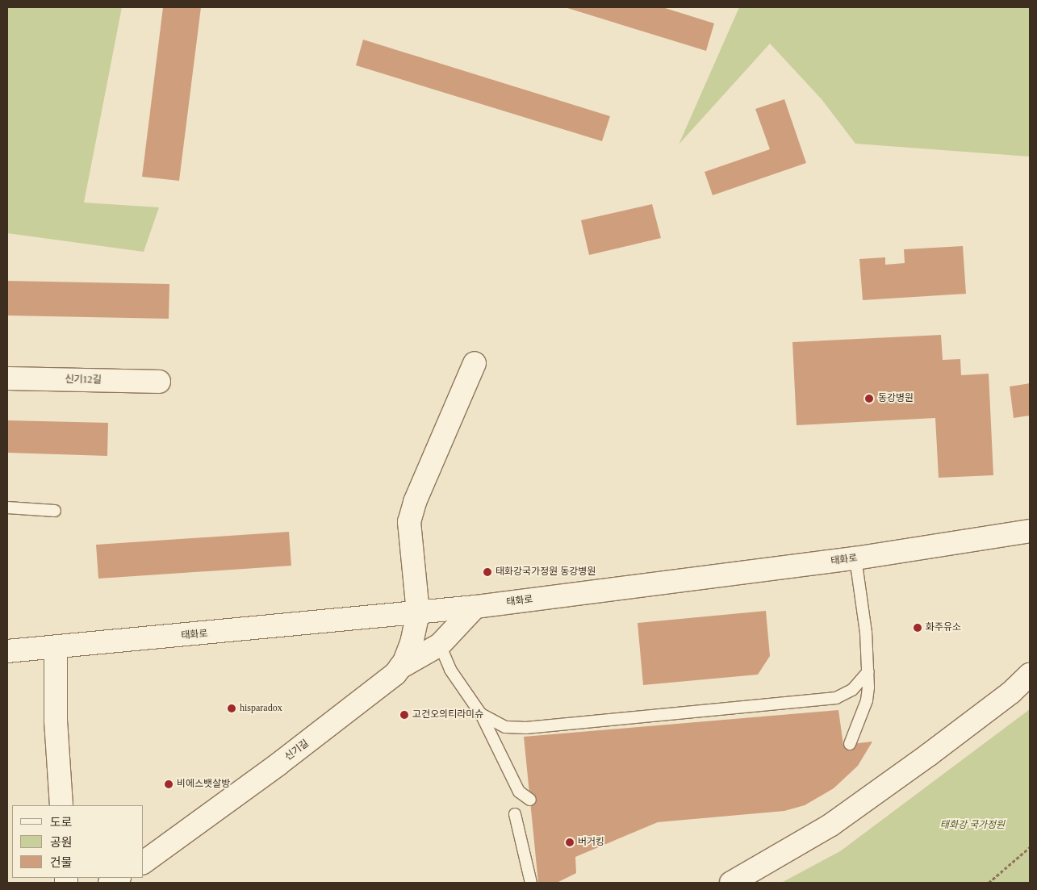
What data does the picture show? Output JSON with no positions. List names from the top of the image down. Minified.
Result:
{"streets":{"street":["신기12길","태화로","신기길"]},"crossings":[["태화로","신기길"]],"parks":["태화강 국가정원"],"places":["동강병원","태화강국가정원 동강병원","화주유소","hisparadox","고건오의티라미슈","비에스뱃살방","버거킹"],"legend":["도로","공원","건물"]}
